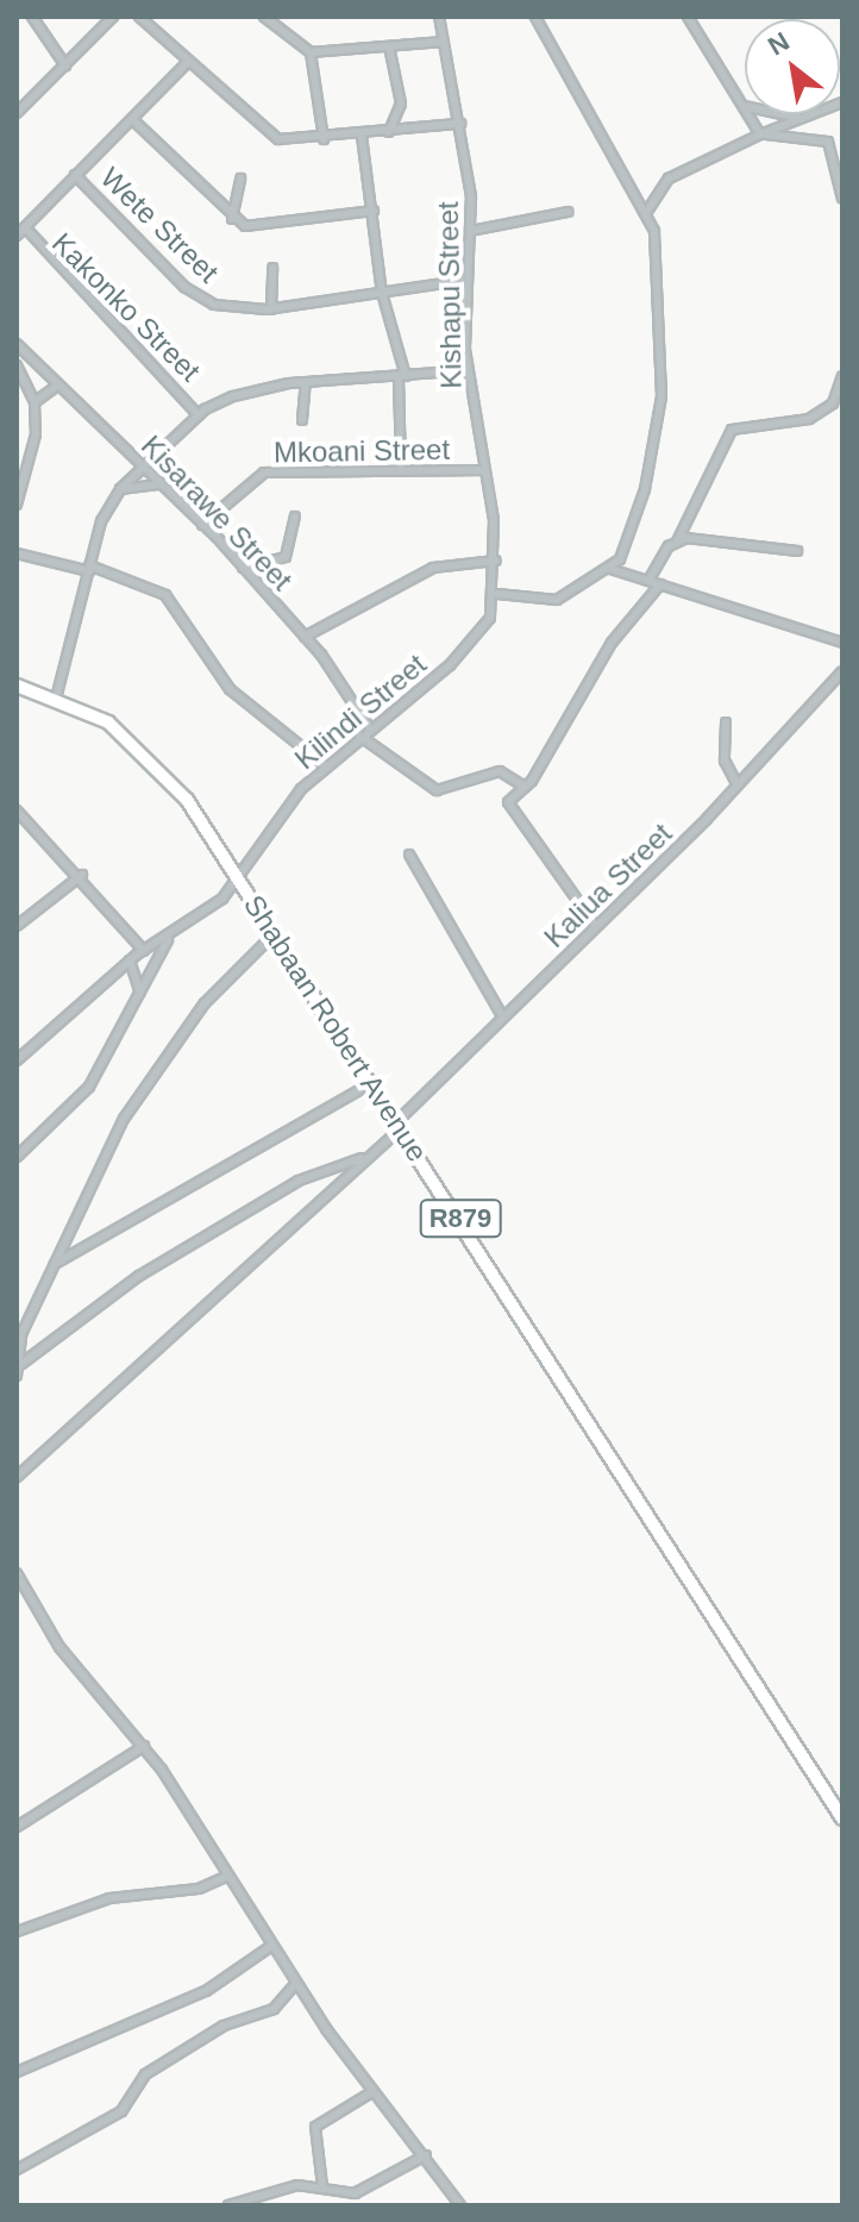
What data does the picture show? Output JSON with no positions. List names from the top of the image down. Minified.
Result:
{"streets":{"main road":["Shabaan Robert Avenue","R879"],"street":["Wete Street","Kishapu Street","Kakonko Street","Mkoani Street","Kisarawe Street","Kilindi Street","Kaliua Street"]},"crossings":[["Wete Street","Kishapu Street"],["Kishapu Street","Kilindi Street"],["Mkoani Street","Kisarawe Street"],["Mkoani Street","Kilindi Street"],["Kisarawe Street","Kilindi Street"],["Kilindi Street","Shabaan Robert Avenue"],["Kaliua Street","Shabaan Robert Avenue"]],"north":"top left"}
